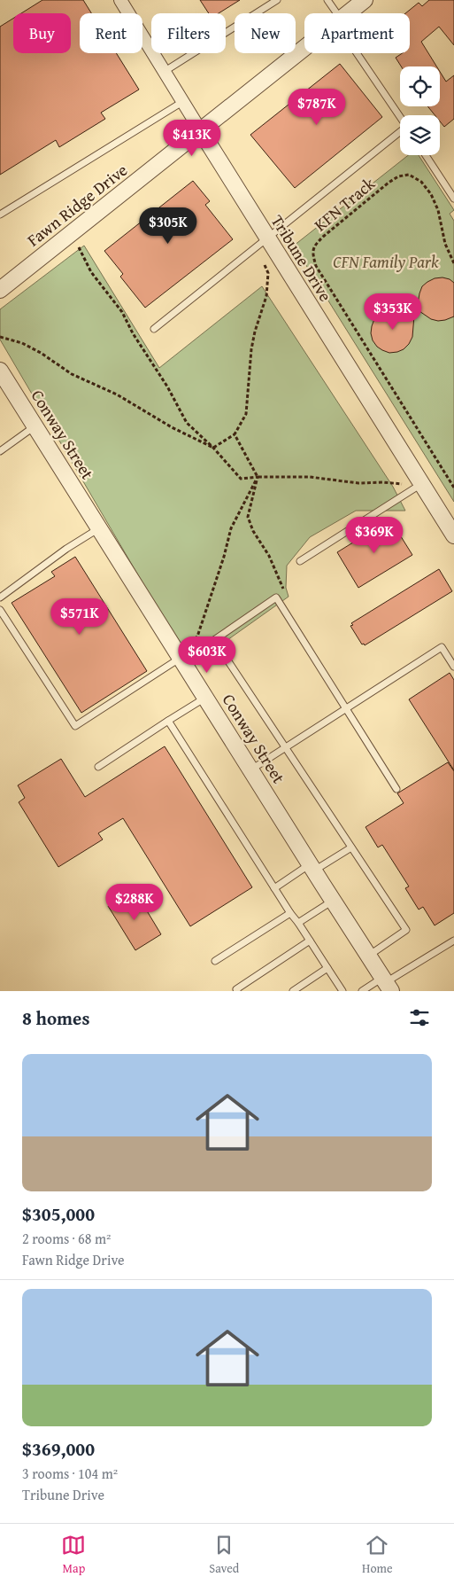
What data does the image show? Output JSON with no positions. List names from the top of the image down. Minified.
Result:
{"streets":{"street":["Fawn Ridge Drive","Tribune Drive","Conway Street"],"path":["KFN Track"]},"crossings":[["Fawn Ridge Drive","Tribune Drive"]],"parks":["CFN Family Park"],"page":{"chip":["Buy","Rent","Filters","New","Apartment"],"price":["$787K","$413K","$305K","$353K","$369K","$571K","$603K","$288K"],"heading":"8 homes","list":[{"name":"$305,000","note":"2 rooms · 68 m² · Fawn Ridge Drive"},{"name":"$369,000","note":"3 rooms · 104 m² · Tribune Drive"}],"tabs":["Map","Saved","Home"]}}
